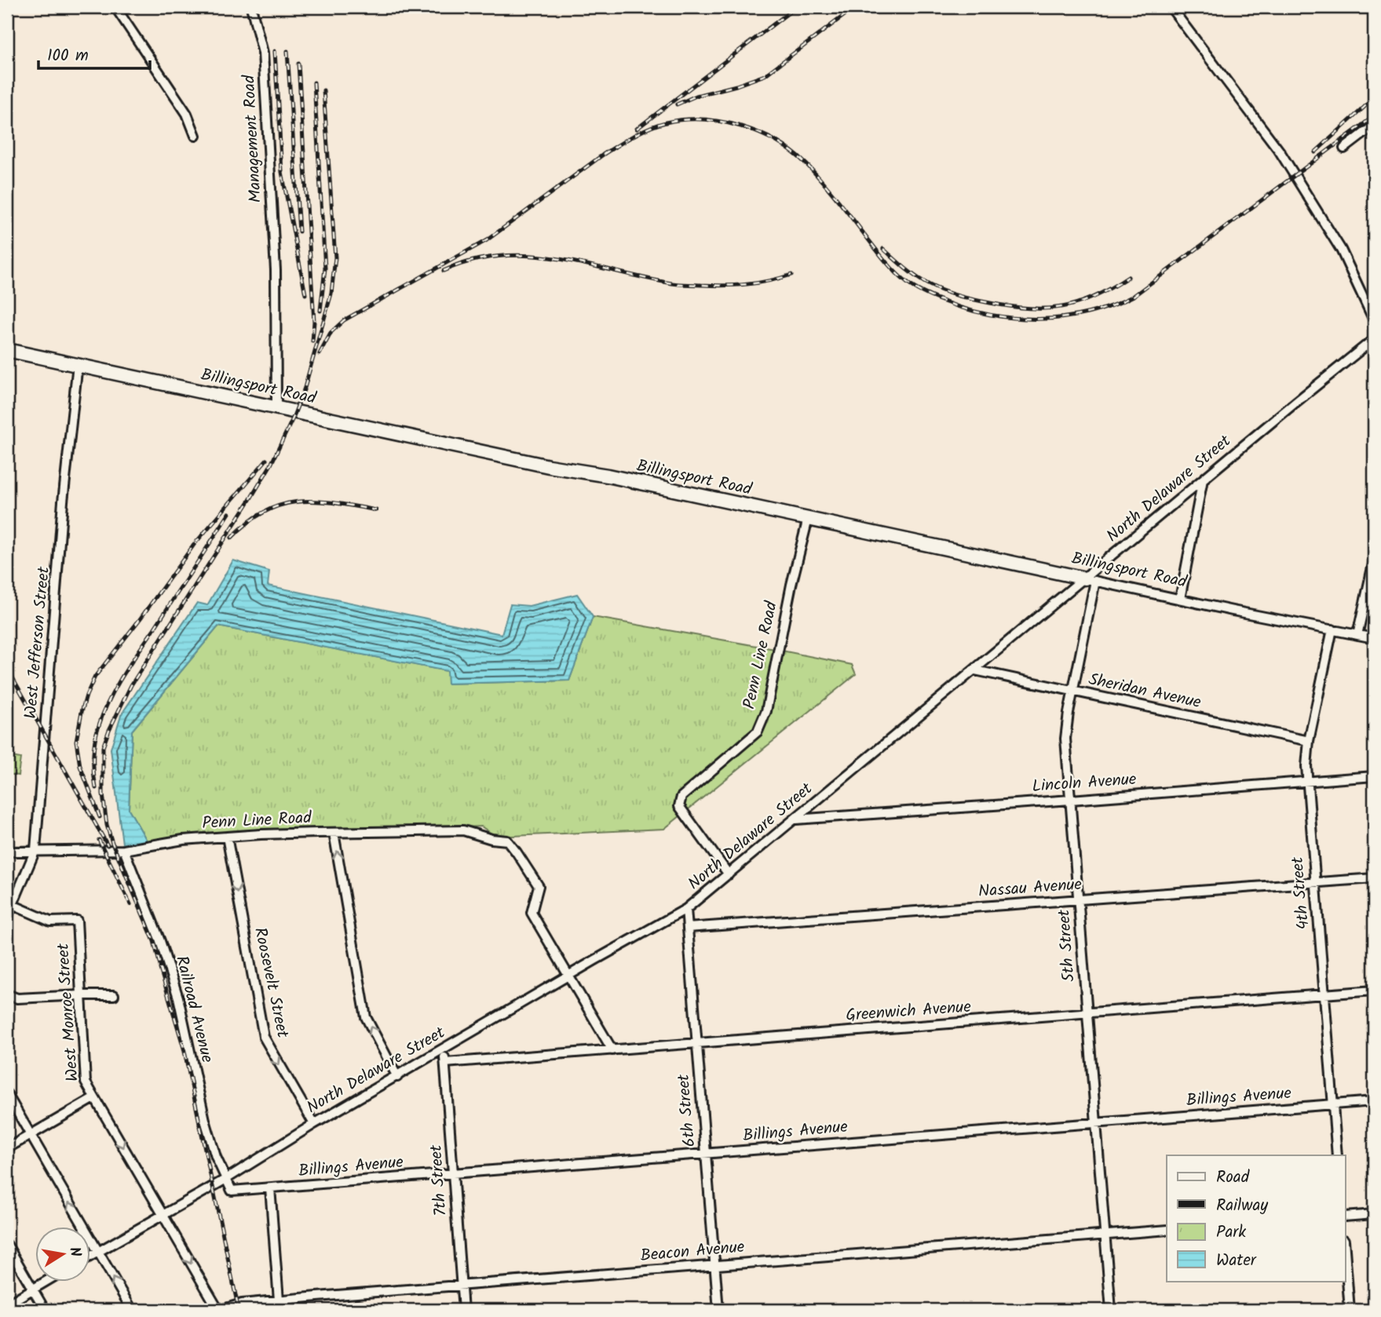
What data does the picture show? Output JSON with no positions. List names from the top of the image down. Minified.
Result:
{"streets":{"street":["Management Road","Billingsport Road","North Delaware Street","West Jefferson Street","Penn Line Road","Sheridan Avenue","Lincoln Avenue","Nassau Avenue","4th Street","5th Street","Roosevelt Street","Railroad Avenue","Greenwich Avenue","West Monroe Street","Billings Avenue","6th Street","7th Street","Beacon Avenue"]},"crossings":[["Management Road","Billingsport Road"],["Billingsport Road","North Delaware Street"],["Billingsport Road","West Jefferson Street"],["Billingsport Road","Penn Line Road"],["Billingsport Road","4th Street"],["Billingsport Road","5th Street"],["North Delaware Street","Penn Line Road"],["North Delaware Street","Sheridan Avenue"],["North Delaware Street","Lincoln Avenue"],["North Delaware Street","5th Street"],["North Delaware Street","Roosevelt Street"],["North Delaware Street","Railroad Avenue"],["North Delaware Street","West Monroe Street"],["North Delaware Street","Billings Avenue"],["North Delaware Street","6th Street"],["North Delaware Street","7th Street"],["West Jefferson Street","Penn Line Road"],["West Jefferson Street","West Monroe Street"],["Penn Line Road","Roosevelt Street"],["Penn Line Road","Railroad Avenue"],["Sheridan Avenue","4th Street"],["Sheridan Avenue","5th Street"],["Lincoln Avenue","4th Street"],["Lincoln Avenue","5th Street"],["Nassau Avenue","4th Street"],["Nassau Avenue","5th Street"],["Nassau Avenue","6th Street"],["4th Street","Greenwich Avenue"],["4th Street","Billings Avenue"],["5th Street","Greenwich Avenue"],["5th Street","Billings Avenue"],["5th Street","Beacon Avenue"],["Railroad Avenue","Billings Avenue"],["Greenwich Avenue","6th Street"],["Greenwich Avenue","7th Street"],["West Monroe Street","Beacon Avenue"],["Billings Avenue","6th Street"],["Billings Avenue","7th Street"],["6th Street","Beacon Avenue"],["7th Street","Beacon Avenue"]],"one_way":["Roosevelt Street","West Monroe Street"],"legend":["Road","Railway","Park","Water"],"scale_bar":"100 m","north":"right"}
